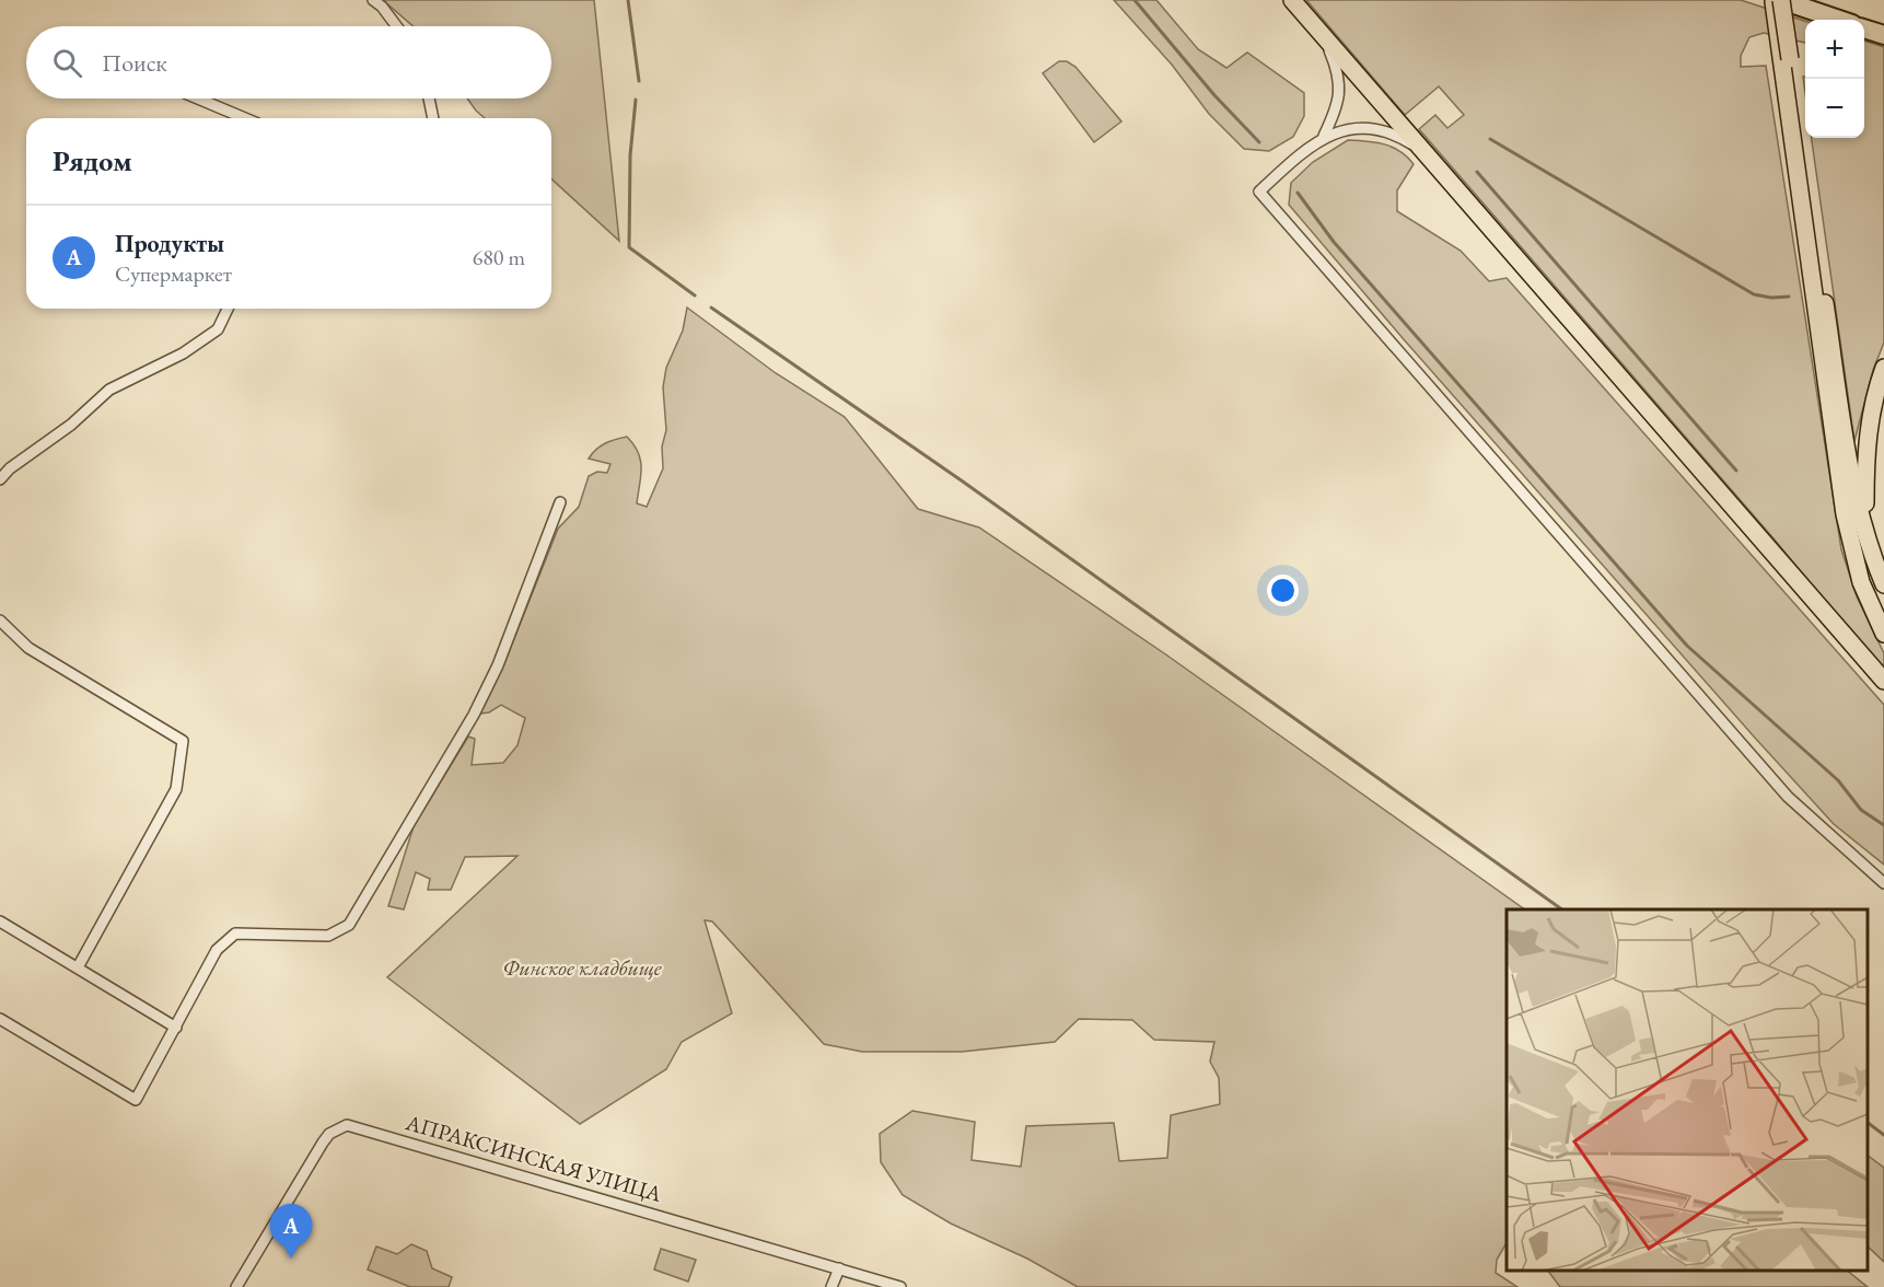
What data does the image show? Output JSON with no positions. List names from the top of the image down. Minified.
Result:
{"streets":{"street":["АПРАКСИНСКАЯ УЛИЦА"]},"parks":["Финское кладбище"],"page":{"map_buttons":["+","−"],"search":"Поиск","heading":"Рядом","list":[{"mark":"A","name":"Продукты","note":"Супермаркет","value":"680 m"}],"pins":"A"}}
